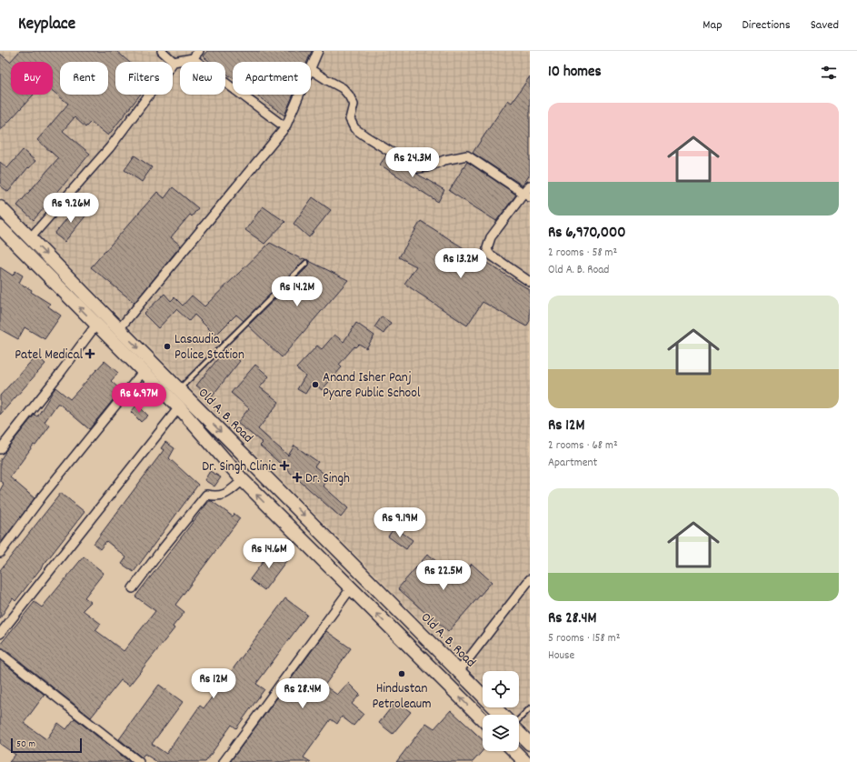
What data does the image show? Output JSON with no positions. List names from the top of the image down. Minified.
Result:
{"streets":{"main road":["Old A. B. Road"]},"places":{"other":["Lasaudia Police Station","Anand Isher Panj Pyare Public School","Hindustan Petroleaum"],"health":["Patel Medical","Dr. Singh Clinic","Dr. Singh"]},"scale_bar":"50 m","page":{"header":"Keyplace","nav":["Map","Directions","Saved"],"heading":"10 homes","chip":["Buy","Rent","Filters","New","Apartment"],"list":[{"name":"Rs 6,970,000","note":"2 rooms · 58 m² · Old A. B. Road"},{"name":"Rs 12M","note":"2 rooms · 68 m² · Apartment"},{"name":"Rs 28.4M","note":"5 rooms · 158 m² · House"}],"price":["Rs 24.3M","Rs 9.26M","Rs 13.2M","Rs 14.2M","Rs 6.97M","Rs 9.19M","Rs 14.6M","Rs 22.5M","Rs 12M","Rs 28.4M"],"scale":"50 m"}}
